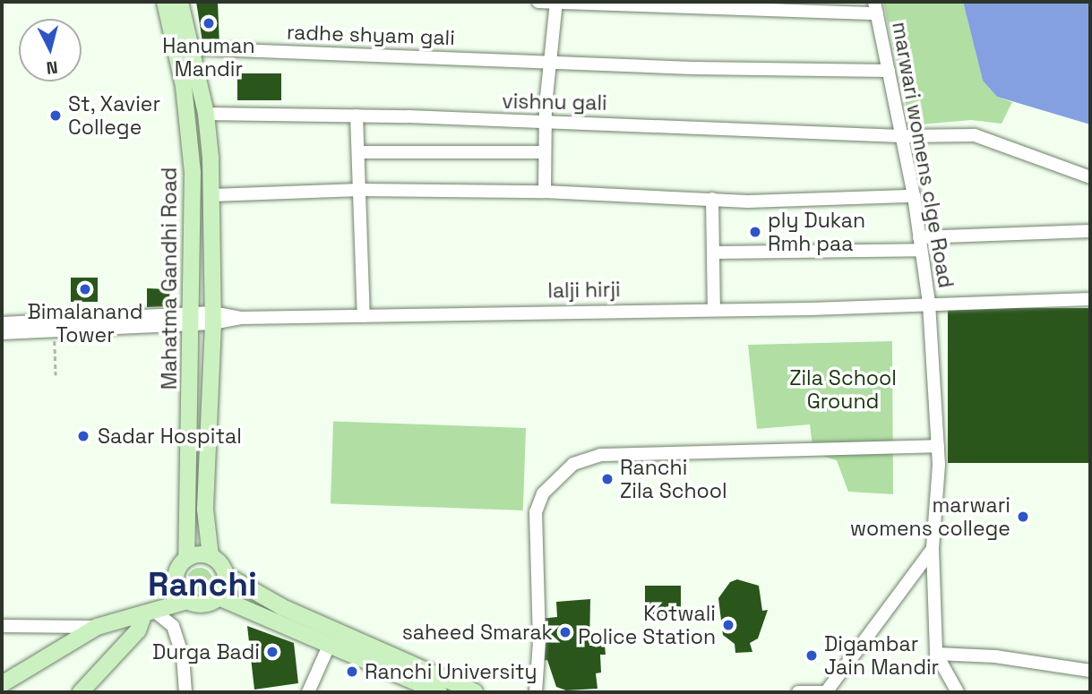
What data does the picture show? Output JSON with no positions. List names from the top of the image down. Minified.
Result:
{"streets":{"main road":["Mahatma Gandhi Road"],"street":["radhe shyam gali","vishnu gali","marwari womens clge Road","lalji hirji"]},"crossings":[["radhe shyam gali","marwari womens clge Road"],["radhe shyam gali","Mahatma Gandhi Road"],["vishnu gali","marwari womens clge Road"],["vishnu gali","Mahatma Gandhi Road"],["marwari womens clge Road","lalji hirji"],["Mahatma Gandhi Road","lalji hirji"]],"districts":["Ranchi"],"parks":["Zila School Ground"],"places":["Hanuman Mandir","St, Xavier College","ply Dukan Rmh paa","Bimalanand Tower","Sadar Hospital","Ranchi Zila School","marwari womens college","Kotwali Police Station","saheed Smarak","Durga Badi","Digambar Jain Mandir","Ranchi University"],"north":"bottom"}
